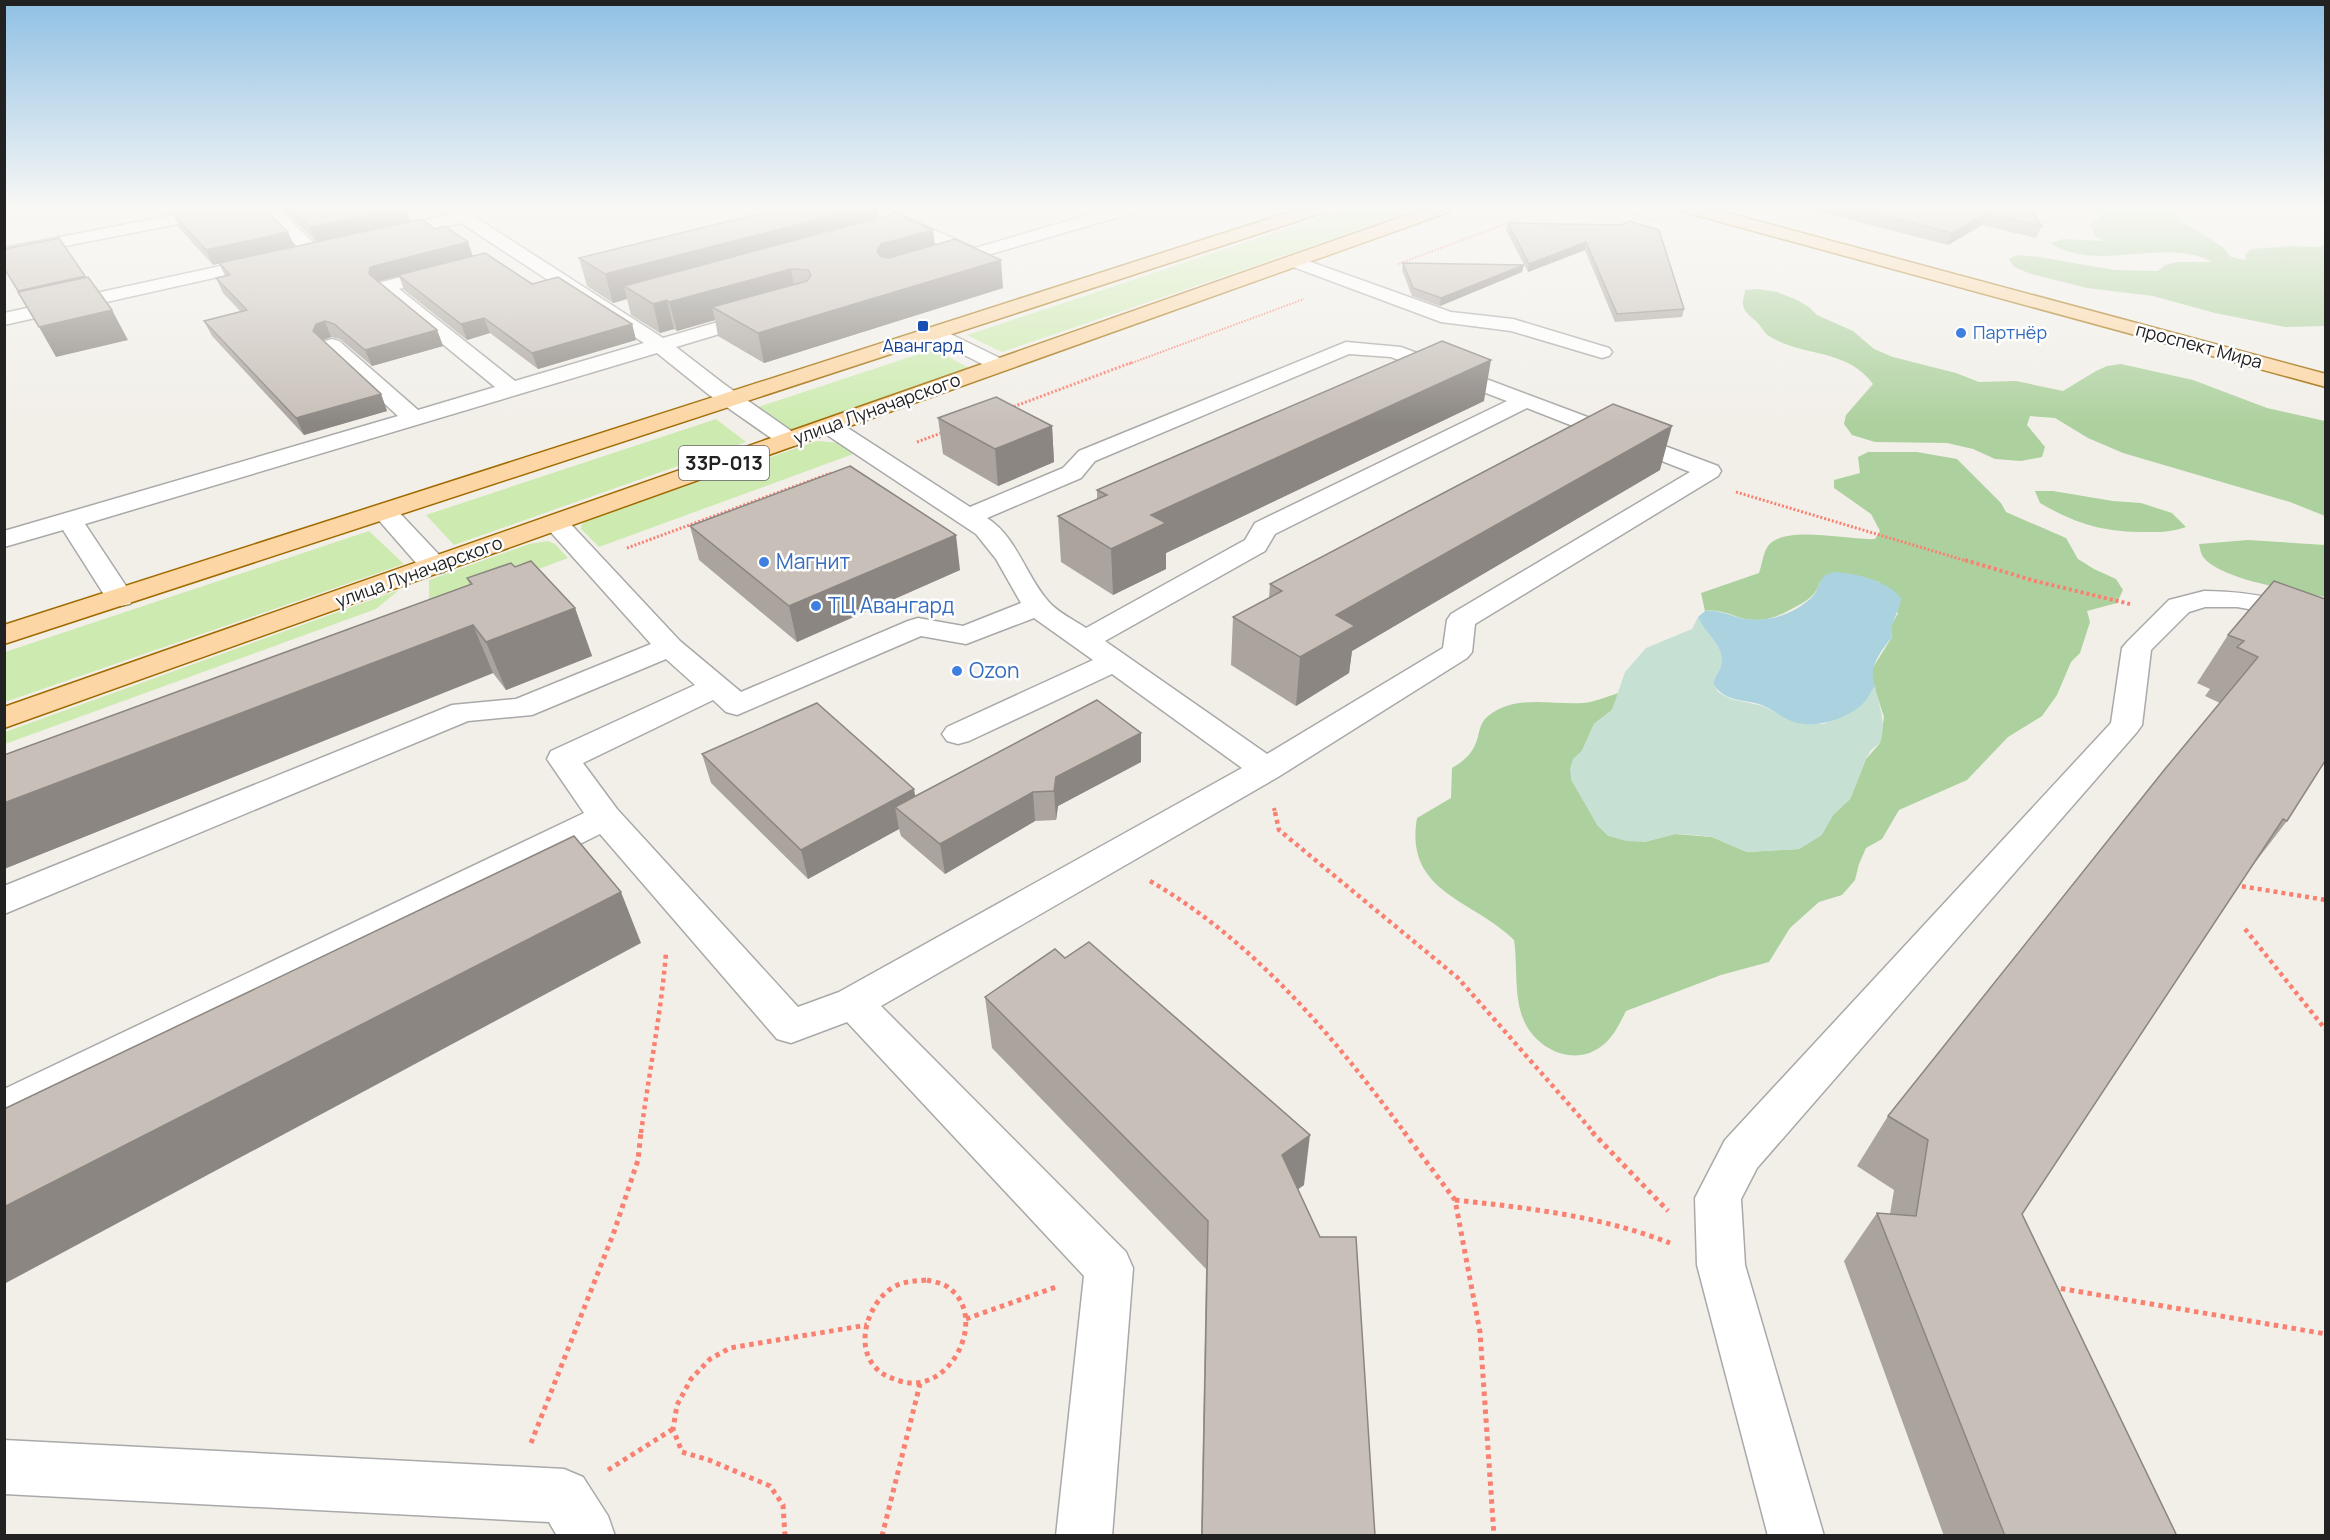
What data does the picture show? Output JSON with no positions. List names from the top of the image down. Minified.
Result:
{"streets":{"main road":["проспект Мира","улица Луначарского","33Р-013"]},"places":{"transit":["Авангард"],"other":["Партнёр","Магнит","ТЦ Авангард","Ozon"]}}
